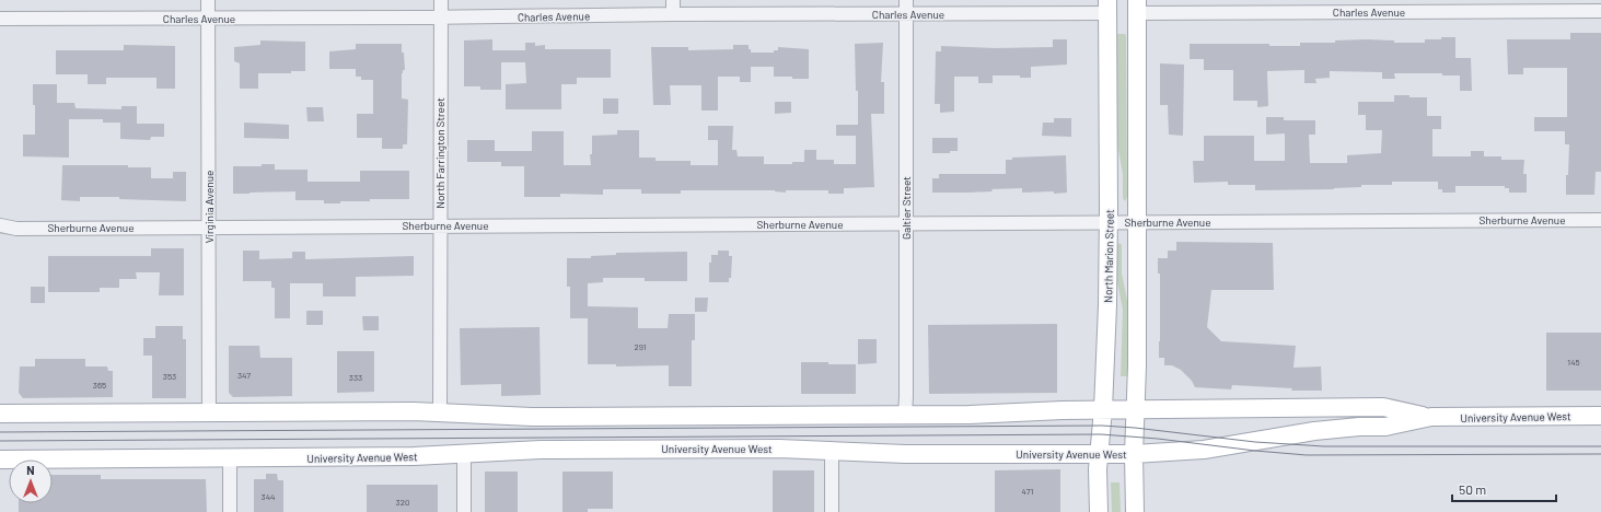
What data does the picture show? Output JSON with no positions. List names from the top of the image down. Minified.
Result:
{"streets":{"main road":["North Marion Street","University Avenue West"],"street":["Charles Avenue","North Farrington Street","Virginia Avenue","Galtier Street","Sherburne Avenue"]},"crossings":[["Charles Avenue","North Farrington Street"],["Charles Avenue","Virginia Avenue"],["Charles Avenue","Galtier Street"],["Charles Avenue","North Marion Street"],["North Farrington Street","Sherburne Avenue"],["North Farrington Street","University Avenue West"],["Virginia Avenue","Sherburne Avenue"],["Virginia Avenue","University Avenue West"],["Galtier Street","Sherburne Avenue"],["Galtier Street","University Avenue West"],["Sherburne Avenue","North Marion Street"],["North Marion Street","University Avenue West"]],"house_numbers":["291","145","347","353","333","365","471","344","320"],"scale_bar":"50 m","north":"top"}
